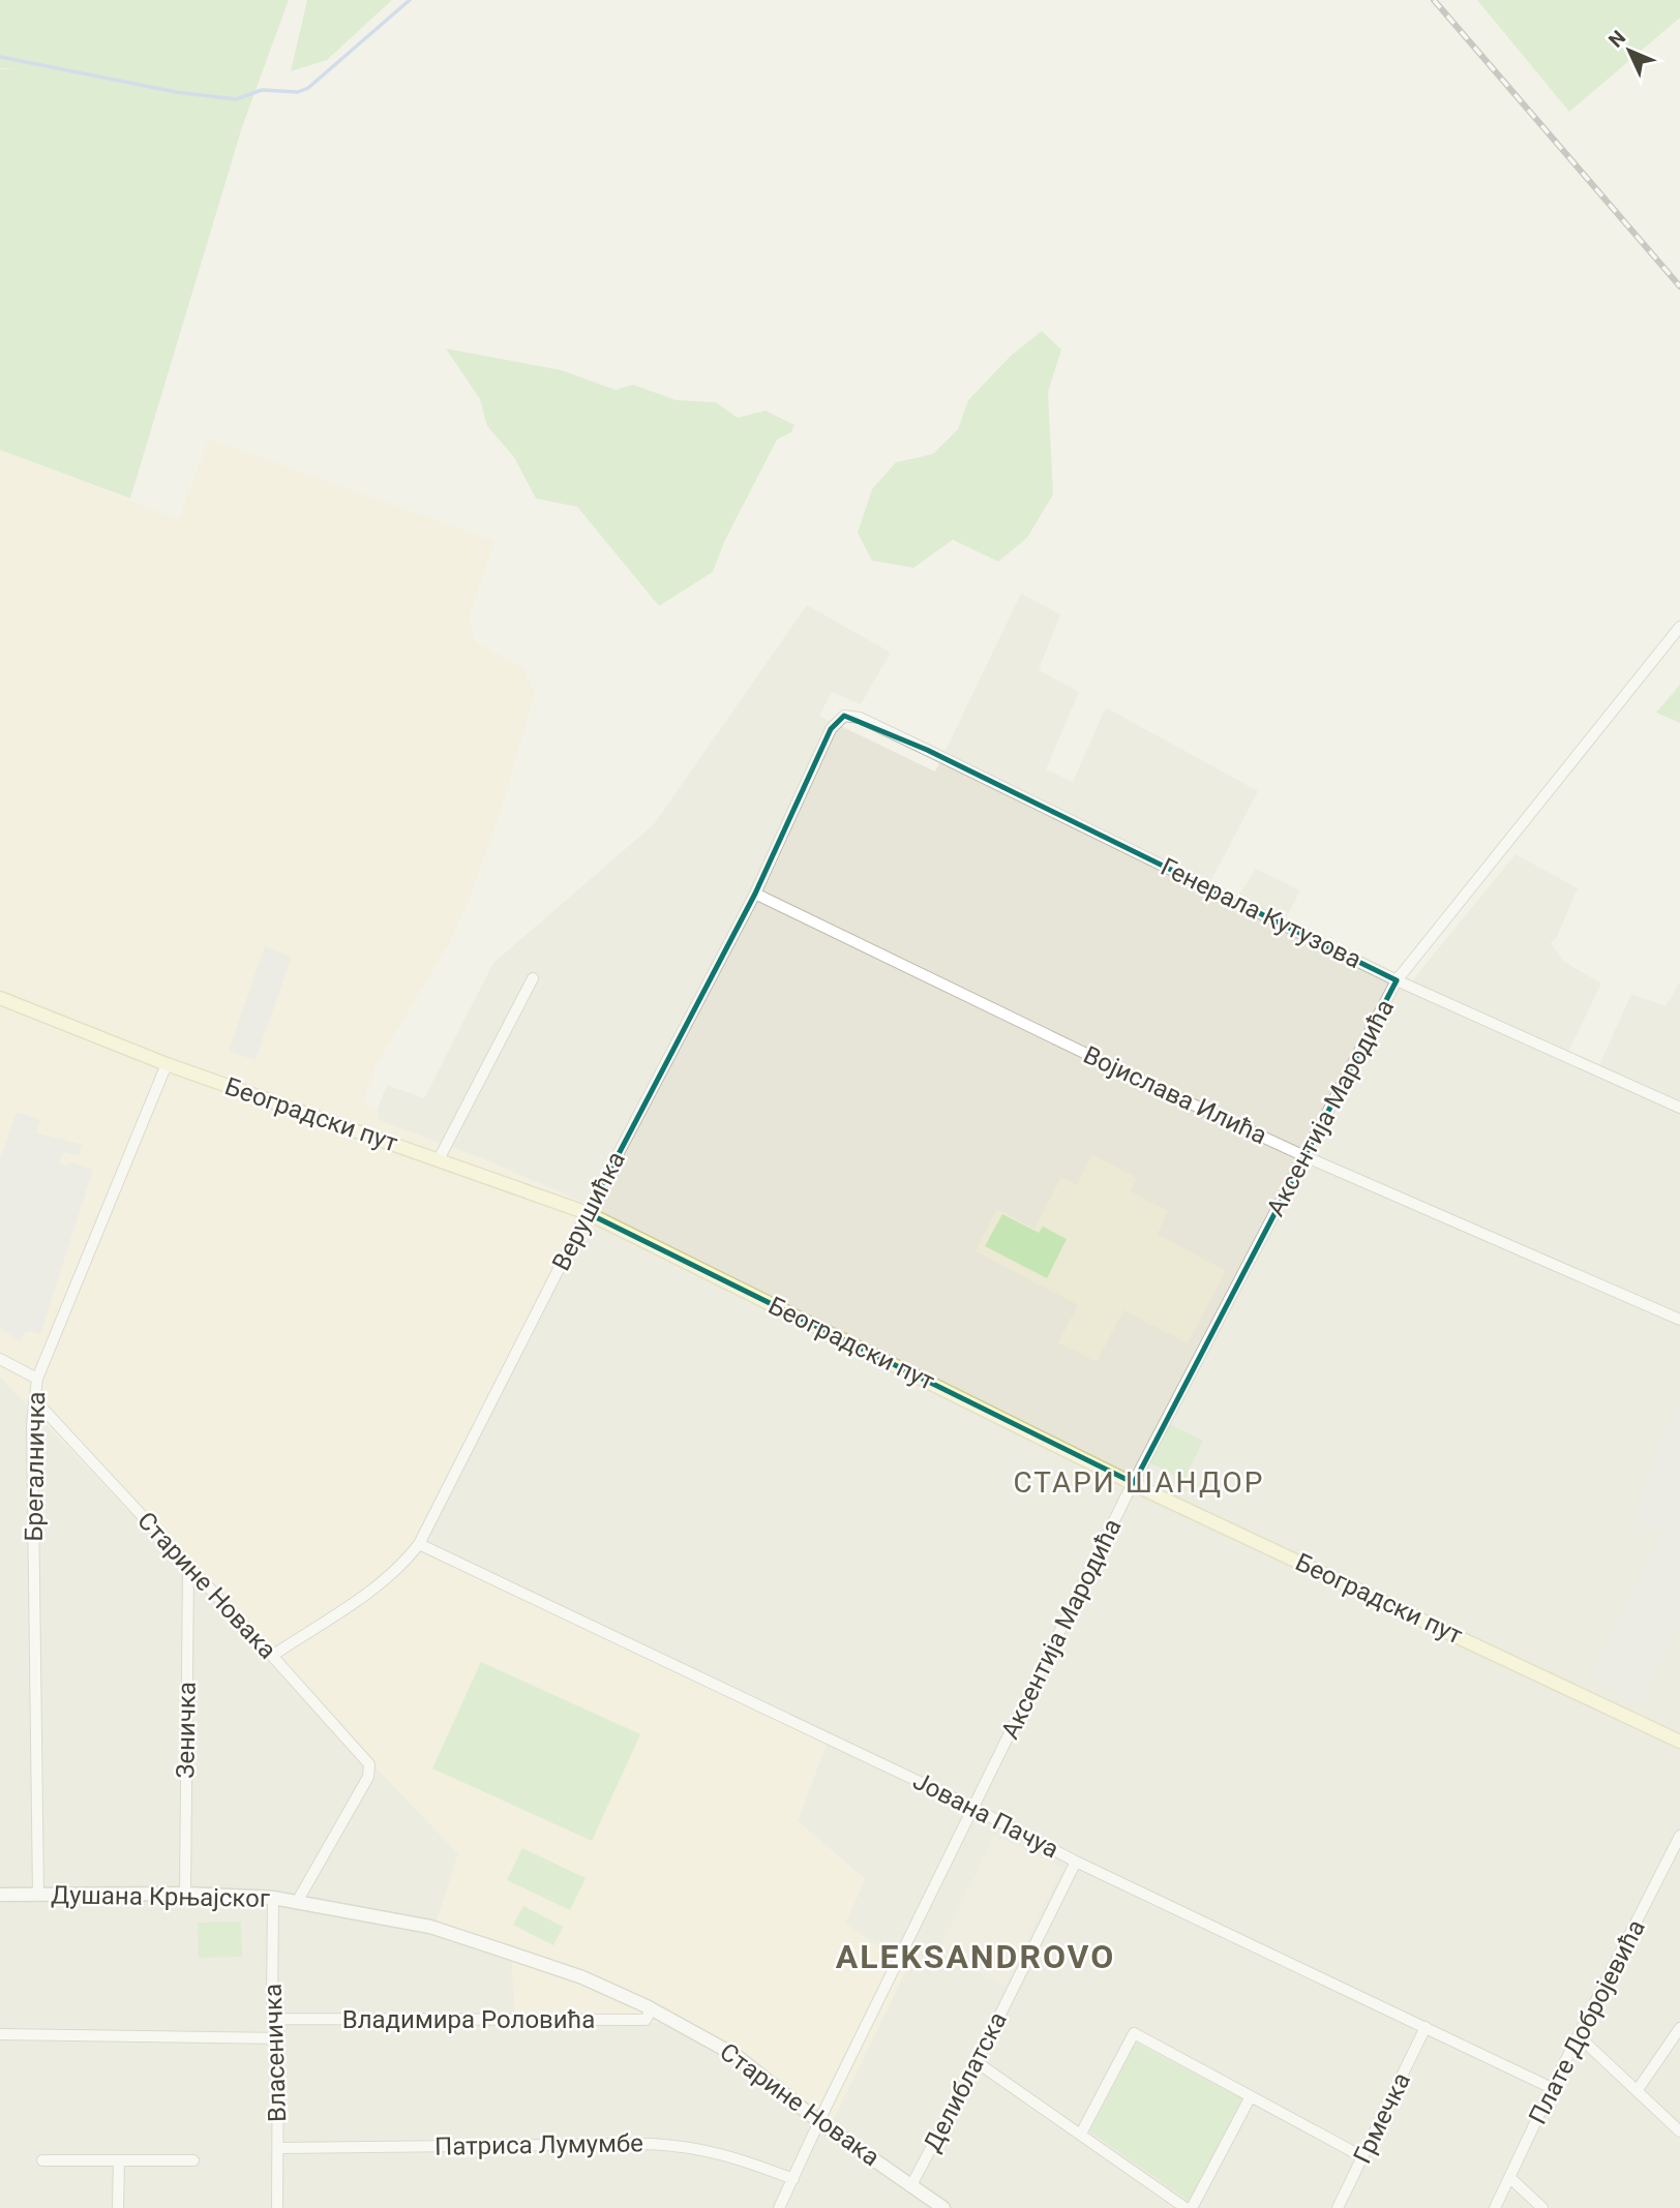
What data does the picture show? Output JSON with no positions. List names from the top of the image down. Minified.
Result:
{"streets":{"main road":["Београдски пут"],"street":["Генерала Кутузова","Војислава Илића","Аксентија Мародића","Верушићка","Брегалничка","Старине Новака","Зеничка","Јована Пачуа","Душана Крњајског","Владимира Роловића","Плате Добројевића","Власеничка","Делиблатска","Грмечка","Патриса Лумумбе"]},"crossings":[["Генерала Кутузова","Аксентија Мародића"],["Генерала Кутузова","Верушићка"],["Војислава Илића","Аксентија Мародића"],["Војислава Илића","Верушићка"],["Аксентија Мародића","Београдски пут"],["Аксентија Мародића","Старине Новака"],["Аксентија Мародића","Јована Пачуа"],["Аксентија Мародића","Патриса Лумумбе"],["Београдски пут","Верушићка"],["Београдски пут","Брегалничка"],["Верушићка","Старине Новака"],["Верушићка","Јована Пачуа"],["Брегалничка","Старине Новака"],["Брегалничка","Душана Крњајског"],["Старине Новака","Зеничка"],["Старине Новака","Душана Крњајског"],["Старине Новака","Владимира Роловића"],["Старине Новака","Делиблатска"],["Зеничка","Душана Крњајског"],["Јована Пачуа","Плате Добројевића"],["Јована Пачуа","Делиблатска"],["Јована Пачуа","Грмечка"],["Душана Крњајског","Владимира Роловића"],["Душана Крњајског","Власеничка"],["Владимира Роловића","Власеничка"],["Власеничка","Патриса Лумумбе"]],"districts":["СТАРИ ШАНДОР","ALEKSANDROVO"],"north":"top left"}
